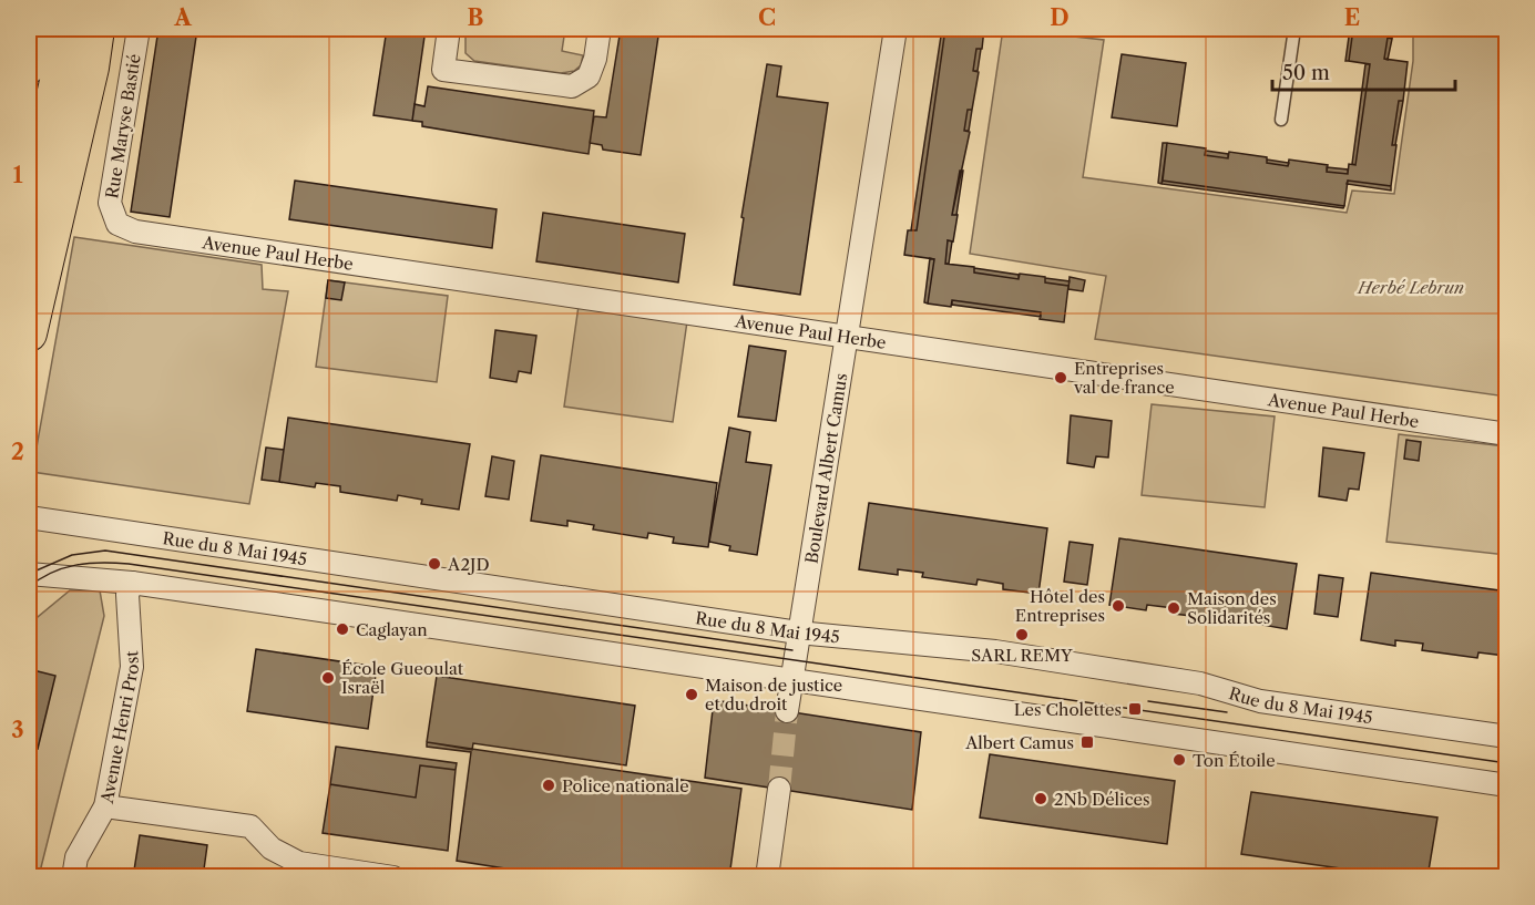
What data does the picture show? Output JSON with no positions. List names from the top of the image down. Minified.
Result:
{"streets":{"street":["Rue Maryse Bastié","Avenue Paul Herbe","Boulevard Albert Camus","Rue du 8 Mai 1945","Avenue Henri Prost"]},"crossings":[["Rue Maryse Bastié","Avenue Paul Herbe"],["Avenue Paul Herbe","Boulevard Albert Camus"],["Boulevard Albert Camus","Rue du 8 Mai 1945"]],"parks":["Herbé Lebrun"],"places":{"other":["Entreprises val de france","A2JD","Hôtel des Entreprises","Maison des Solidarités","Caglayan","SARL REMY","École Gueoulat Israël","Maison de justice et du droit","Ton Étoile","Police nationale","2Nb Délices"],"transit":["Les Cholettes","Albert Camus"]},"scale_bar":"50 m","grid":{"columns":["A","B","C","D","E"],"rows":["1","2","3"]}}
